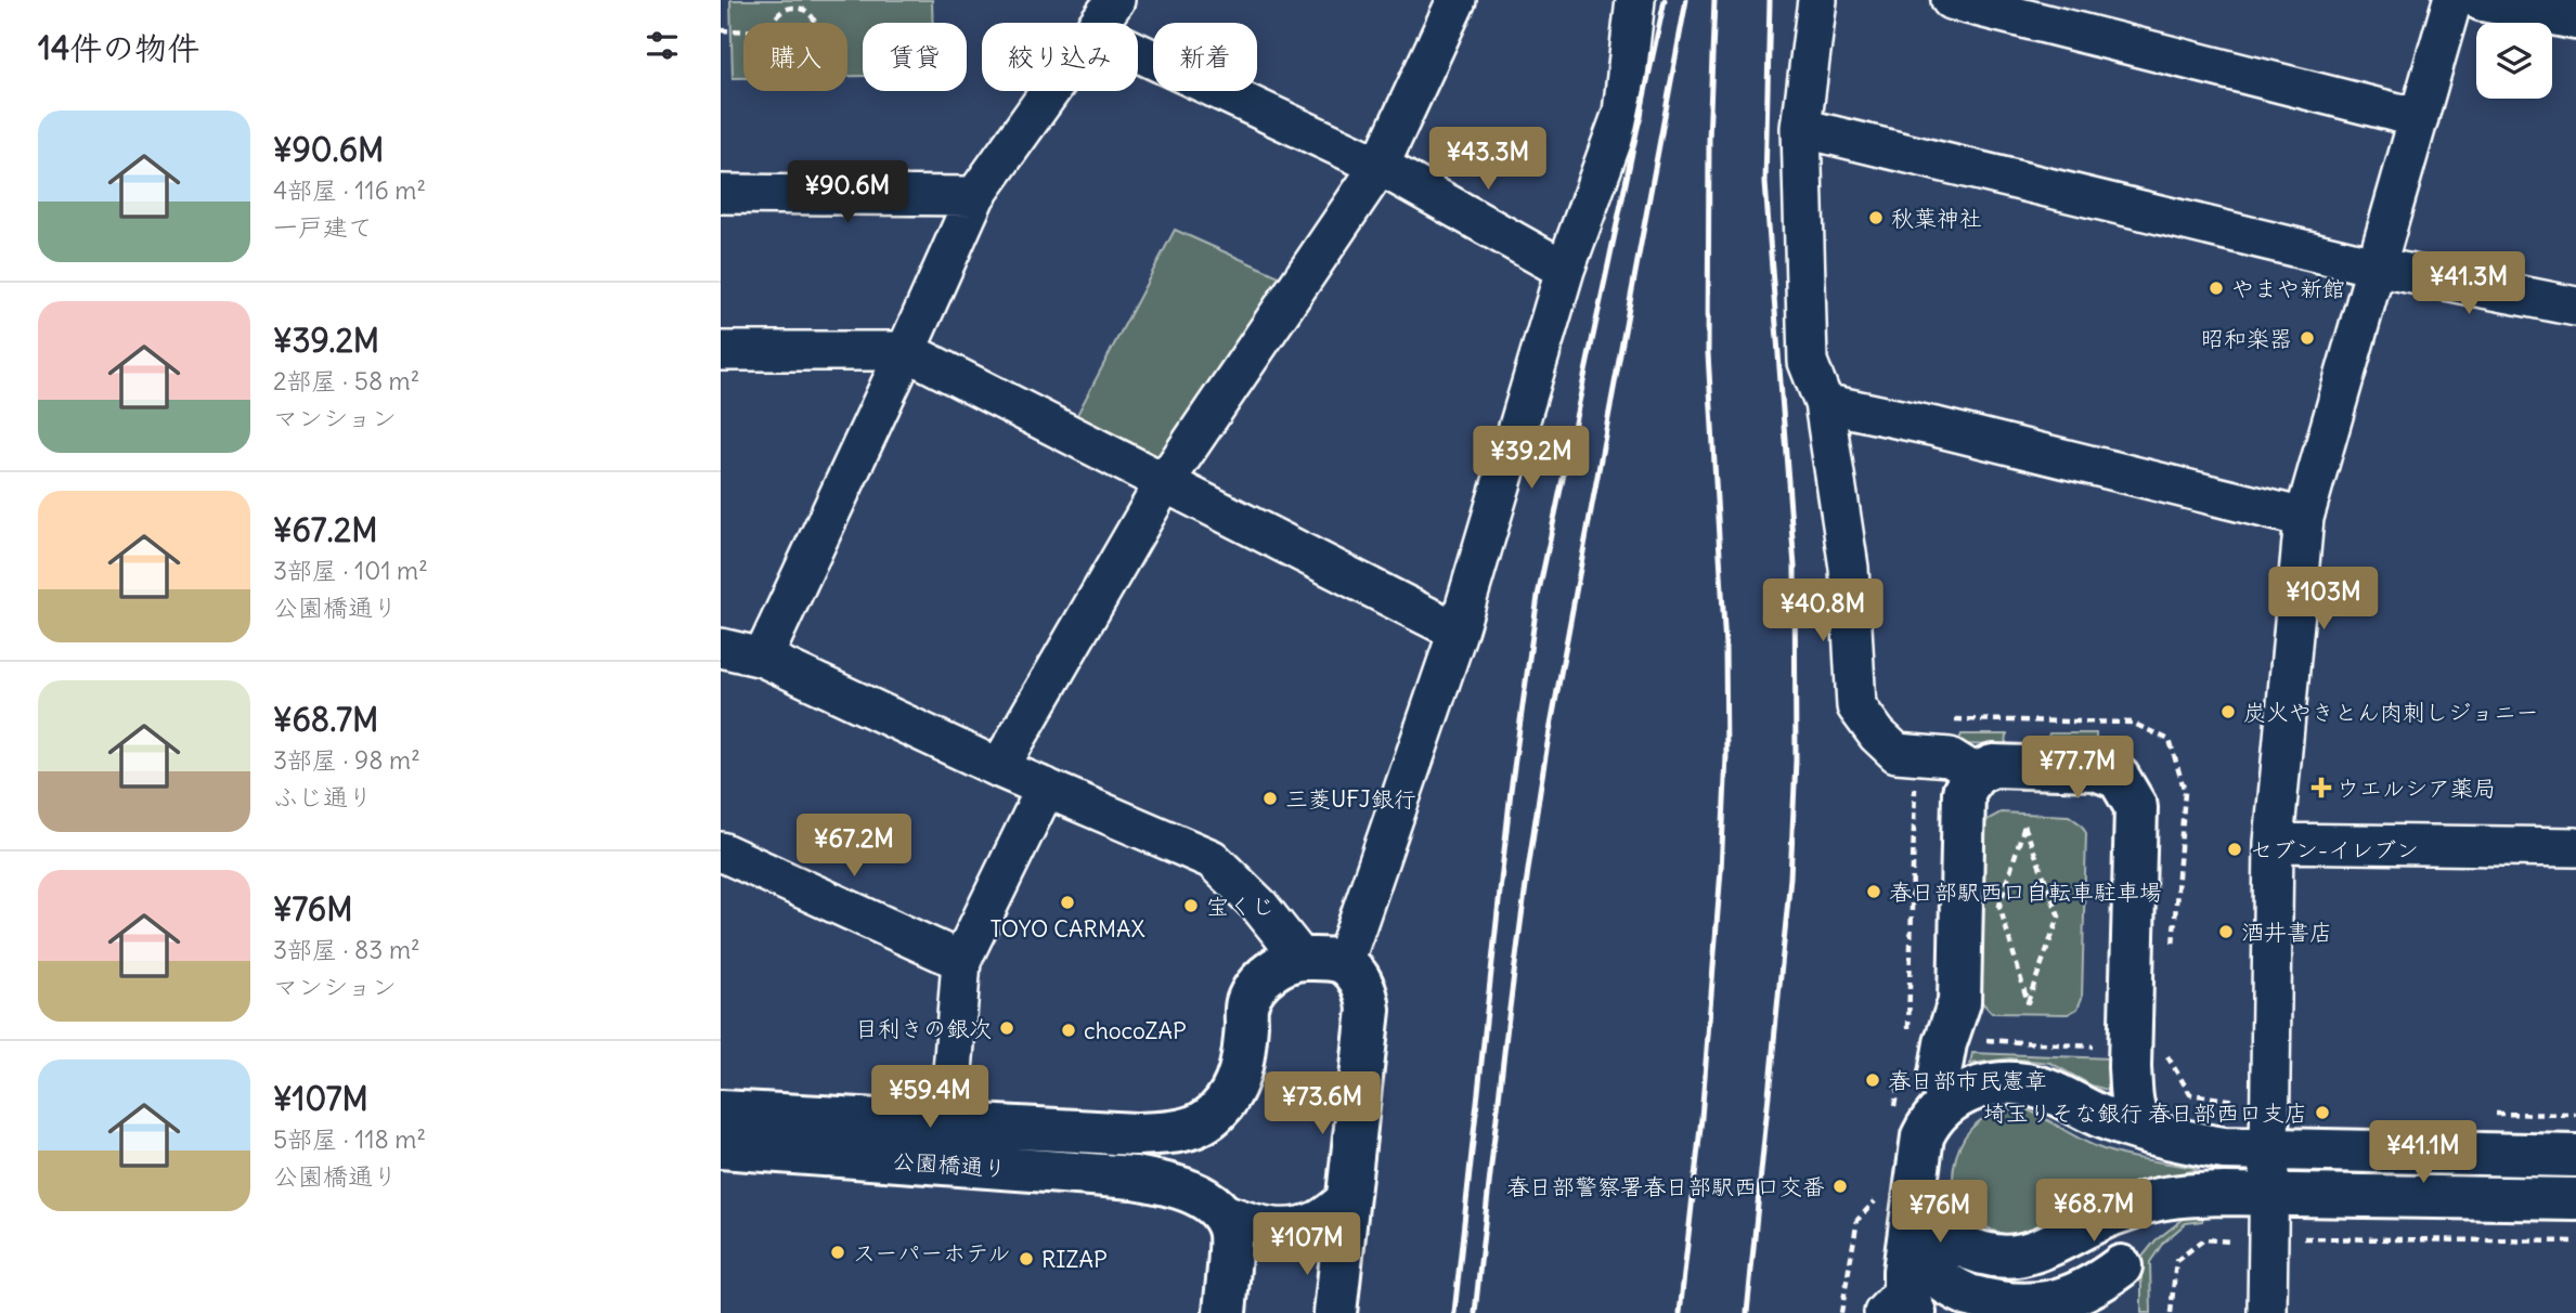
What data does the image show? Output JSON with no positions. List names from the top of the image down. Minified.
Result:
{"streets":{"street":["公園橋通り"]},"places":{"other":["秋葉神社","やまや新館","昭和楽器","炭火やきとん肉刺しジョニー","三菱UFJ銀行","セブン-イレブン","春日部駅西口自転車駐車場","TOYO CARMAX","宝くじ","酒井書店","目利きの銀次","chocoZAP","春日部市民憲章","埼玉りそな銀行 春日部西口支店","春日部警察署春日部駅西口交番","スーパーホテル","RIZAP"],"health":["ウエルシア薬局"]},"page":{"heading":"14件の物件","chip":["購入","賃貸","絞り込み","新着"],"list":[{"name":"¥90.6M","note":"4部屋 · 116 m² · 一戸建て"},{"name":"¥39.2M","note":"2部屋 · 58 m² · マンション"},{"name":"¥67.2M","note":"3部屋 · 101 m² · 公園橋通り"},{"name":"¥68.7M","note":"3部屋 · 98 m² · ふじ通り"},{"name":"¥76M","note":"3部屋 · 83 m² · マンション"},{"name":"¥107M","note":"5部屋 · 118 m² · 公園橋通り"}],"price":["¥43.3M","¥90.6M","¥41.3M","¥39.2M","¥103M","¥40.8M","¥77.7M","¥67.2M","¥59.4M","¥73.6M","¥41.1M","¥68.7M","¥76M","¥107M"]}}
